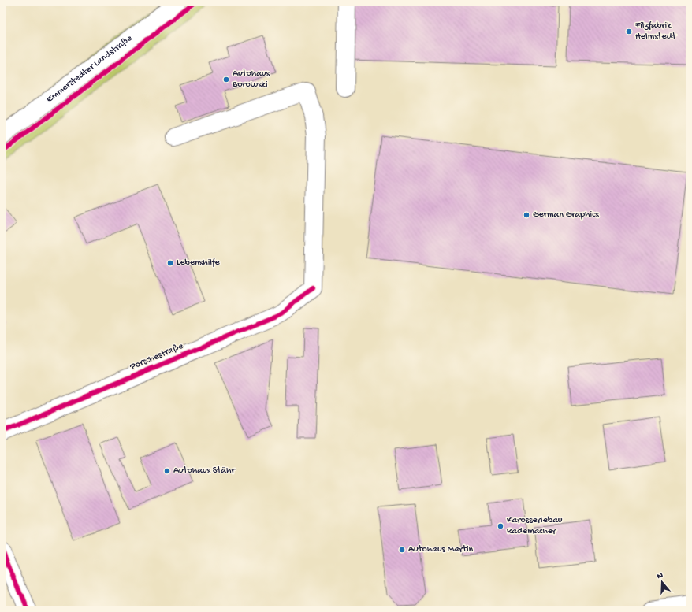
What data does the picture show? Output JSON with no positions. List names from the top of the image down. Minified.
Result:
{"streets":{"street":["Emmerstedter Landstraße","Porschestraße"]},"places":["Filzfabrik Helmstedt","Autohaus Borowski","German Graphics","Lebenshilfe","Autohaus Stähr","Karosseriebau Rademacher","Autohaus Martin"],"north":"top"}
